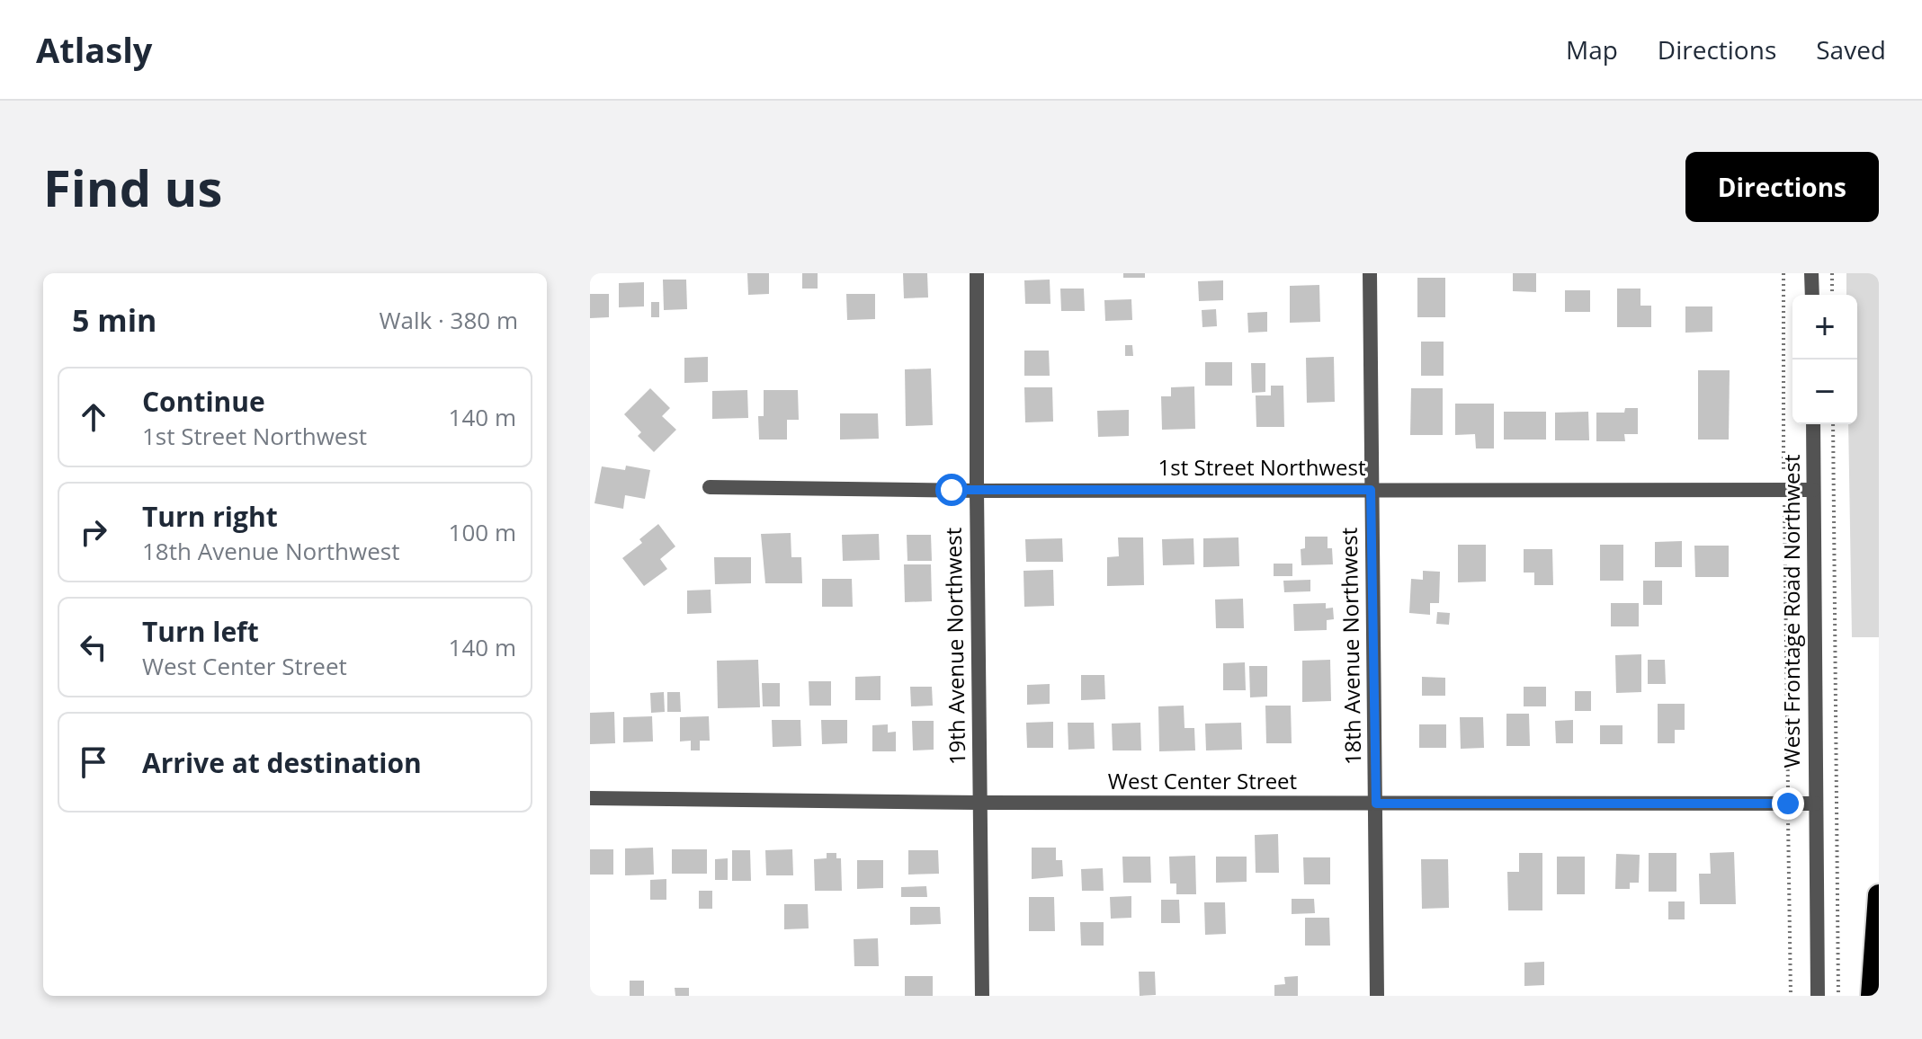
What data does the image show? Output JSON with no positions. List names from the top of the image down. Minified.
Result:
{"streets":{"street":["1st Street Northwest","West Frontage Road Northwest","19th Avenue Northwest","18th Avenue Northwest","West Center Street"]},"crossings":[["1st Street Northwest","West Frontage Road Northwest"],["1st Street Northwest","19th Avenue Northwest"],["1st Street Northwest","18th Avenue Northwest"],["West Frontage Road Northwest","West Center Street"],["19th Avenue Northwest","West Center Street"],["18th Avenue Northwest","West Center Street"]],"page":{"header":"Atlasly","nav":["Map","Directions","Saved"],"buttons":"Directions","title":"Find us","heading":["5 min","Walk · 380 m"],"map_buttons":["+","−"],"list":[["Continue","1st Street Northwest","140 m"],["Turn right","18th Avenue Northwest","100 m"],["Turn left","West Center Street","140 m"],"Arrive at destination"]}}
